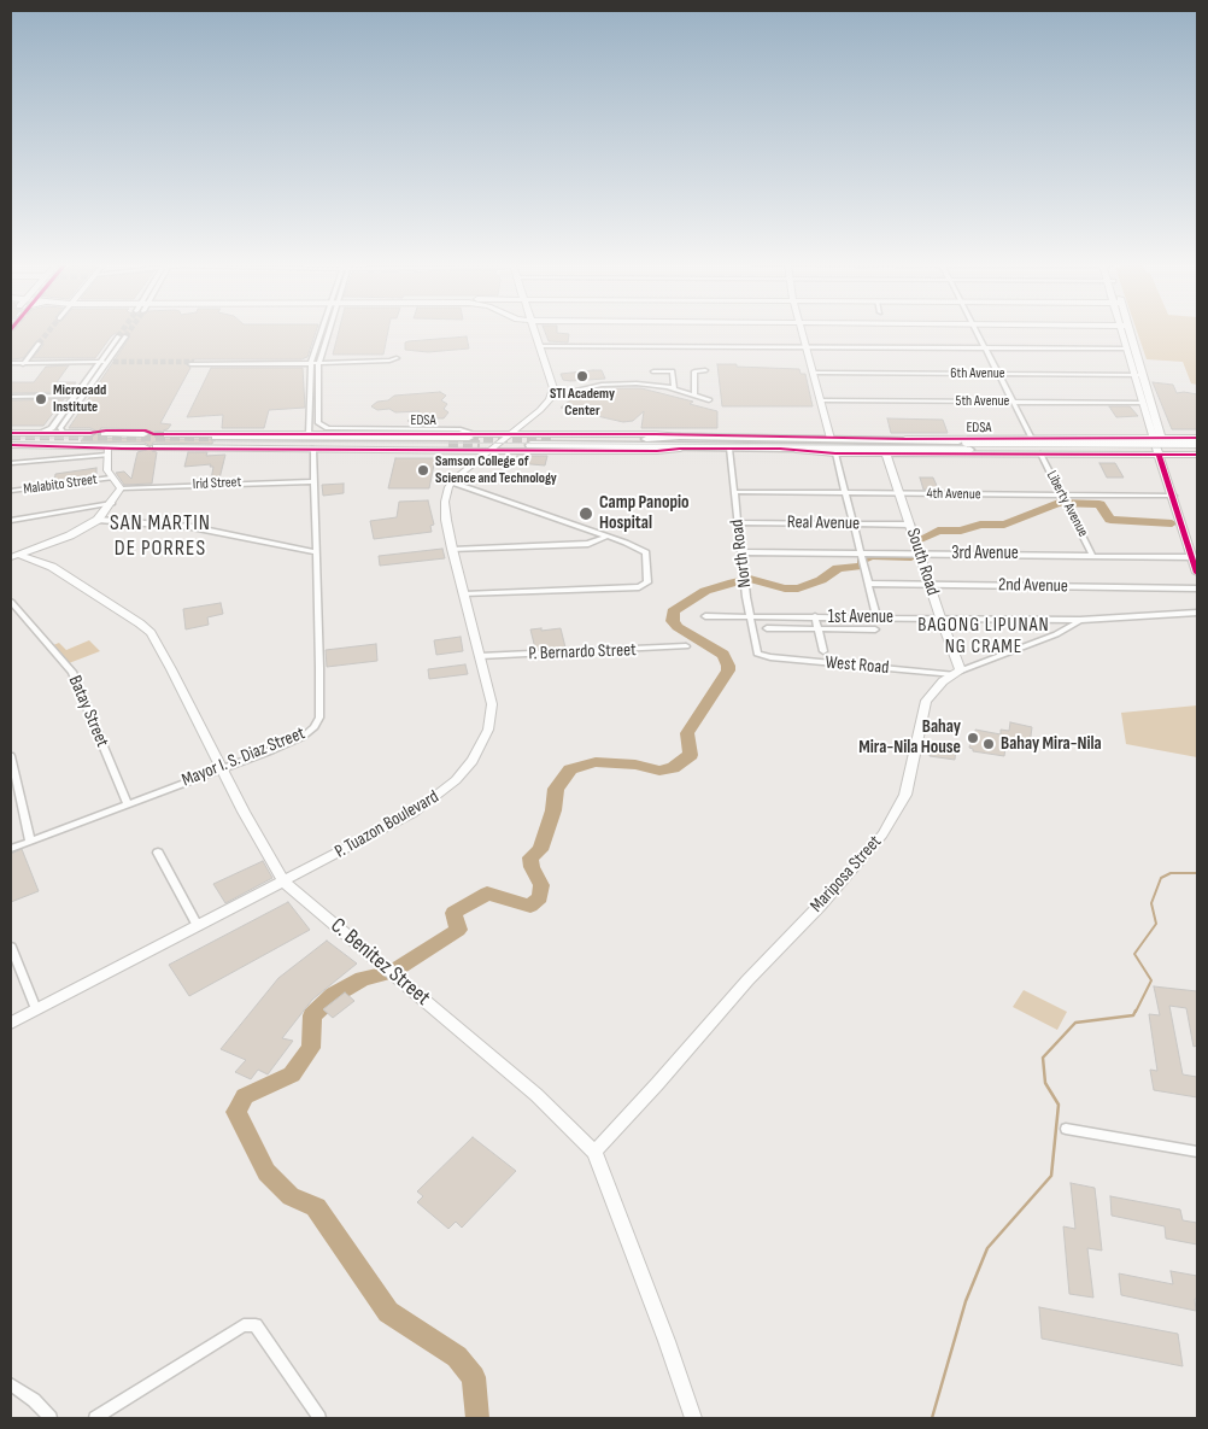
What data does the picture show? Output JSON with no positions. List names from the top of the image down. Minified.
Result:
{"streets":{"highway":["EDSA"],"street":["6th Avenue","5th Avenue","Irid Street","Malabito Street","4th Avenue","Liberty Avenue","Real Avenue","North Road","3rd Avenue","South Road","2nd Avenue","1st Avenue","P. Bernardo Street","West Road","Batay Street","Mayor I. S. Diaz Street","P. Tuazon Boulevard","Mariposa Street","C. Benitez Street"]},"crossings":[["EDSA","Liberty Avenue"],["EDSA","North Road"],["EDSA","South Road"],["EDSA","Mayor I. S. Diaz Street"],["Irid Street","Mayor I. S. Diaz Street"],["4th Avenue","Liberty Avenue"],["4th Avenue","North Road"],["4th Avenue","South Road"],["Liberty Avenue","3rd Avenue"],["Real Avenue","North Road"],["Real Avenue","South Road"],["North Road","3rd Avenue"],["North Road","1st Avenue"],["North Road","West Road"],["3rd Avenue","South Road"],["South Road","2nd Avenue"],["South Road","1st Avenue"],["South Road","West Road"],["South Road","Mariposa Street"],["1st Avenue","Mariposa Street"],["P. Bernardo Street","P. Tuazon Boulevard"],["West Road","Mariposa Street"],["Batay Street","Mayor I. S. Diaz Street"],["Mayor I. S. Diaz Street","C. Benitez Street"],["P. Tuazon Boulevard","C. Benitez Street"],["Mariposa Street","C. Benitez Street"]],"districts":["SAN MARTIN DE PORRES","BAGONG LIPUNAN NG CRAME"],"places":["STI Academy Center","Microcadd Institute","Samson College of Science and Technology","Camp Panopio Hospital","Bahay Mira-Nila House","Bahay Mira-Nila"]}
